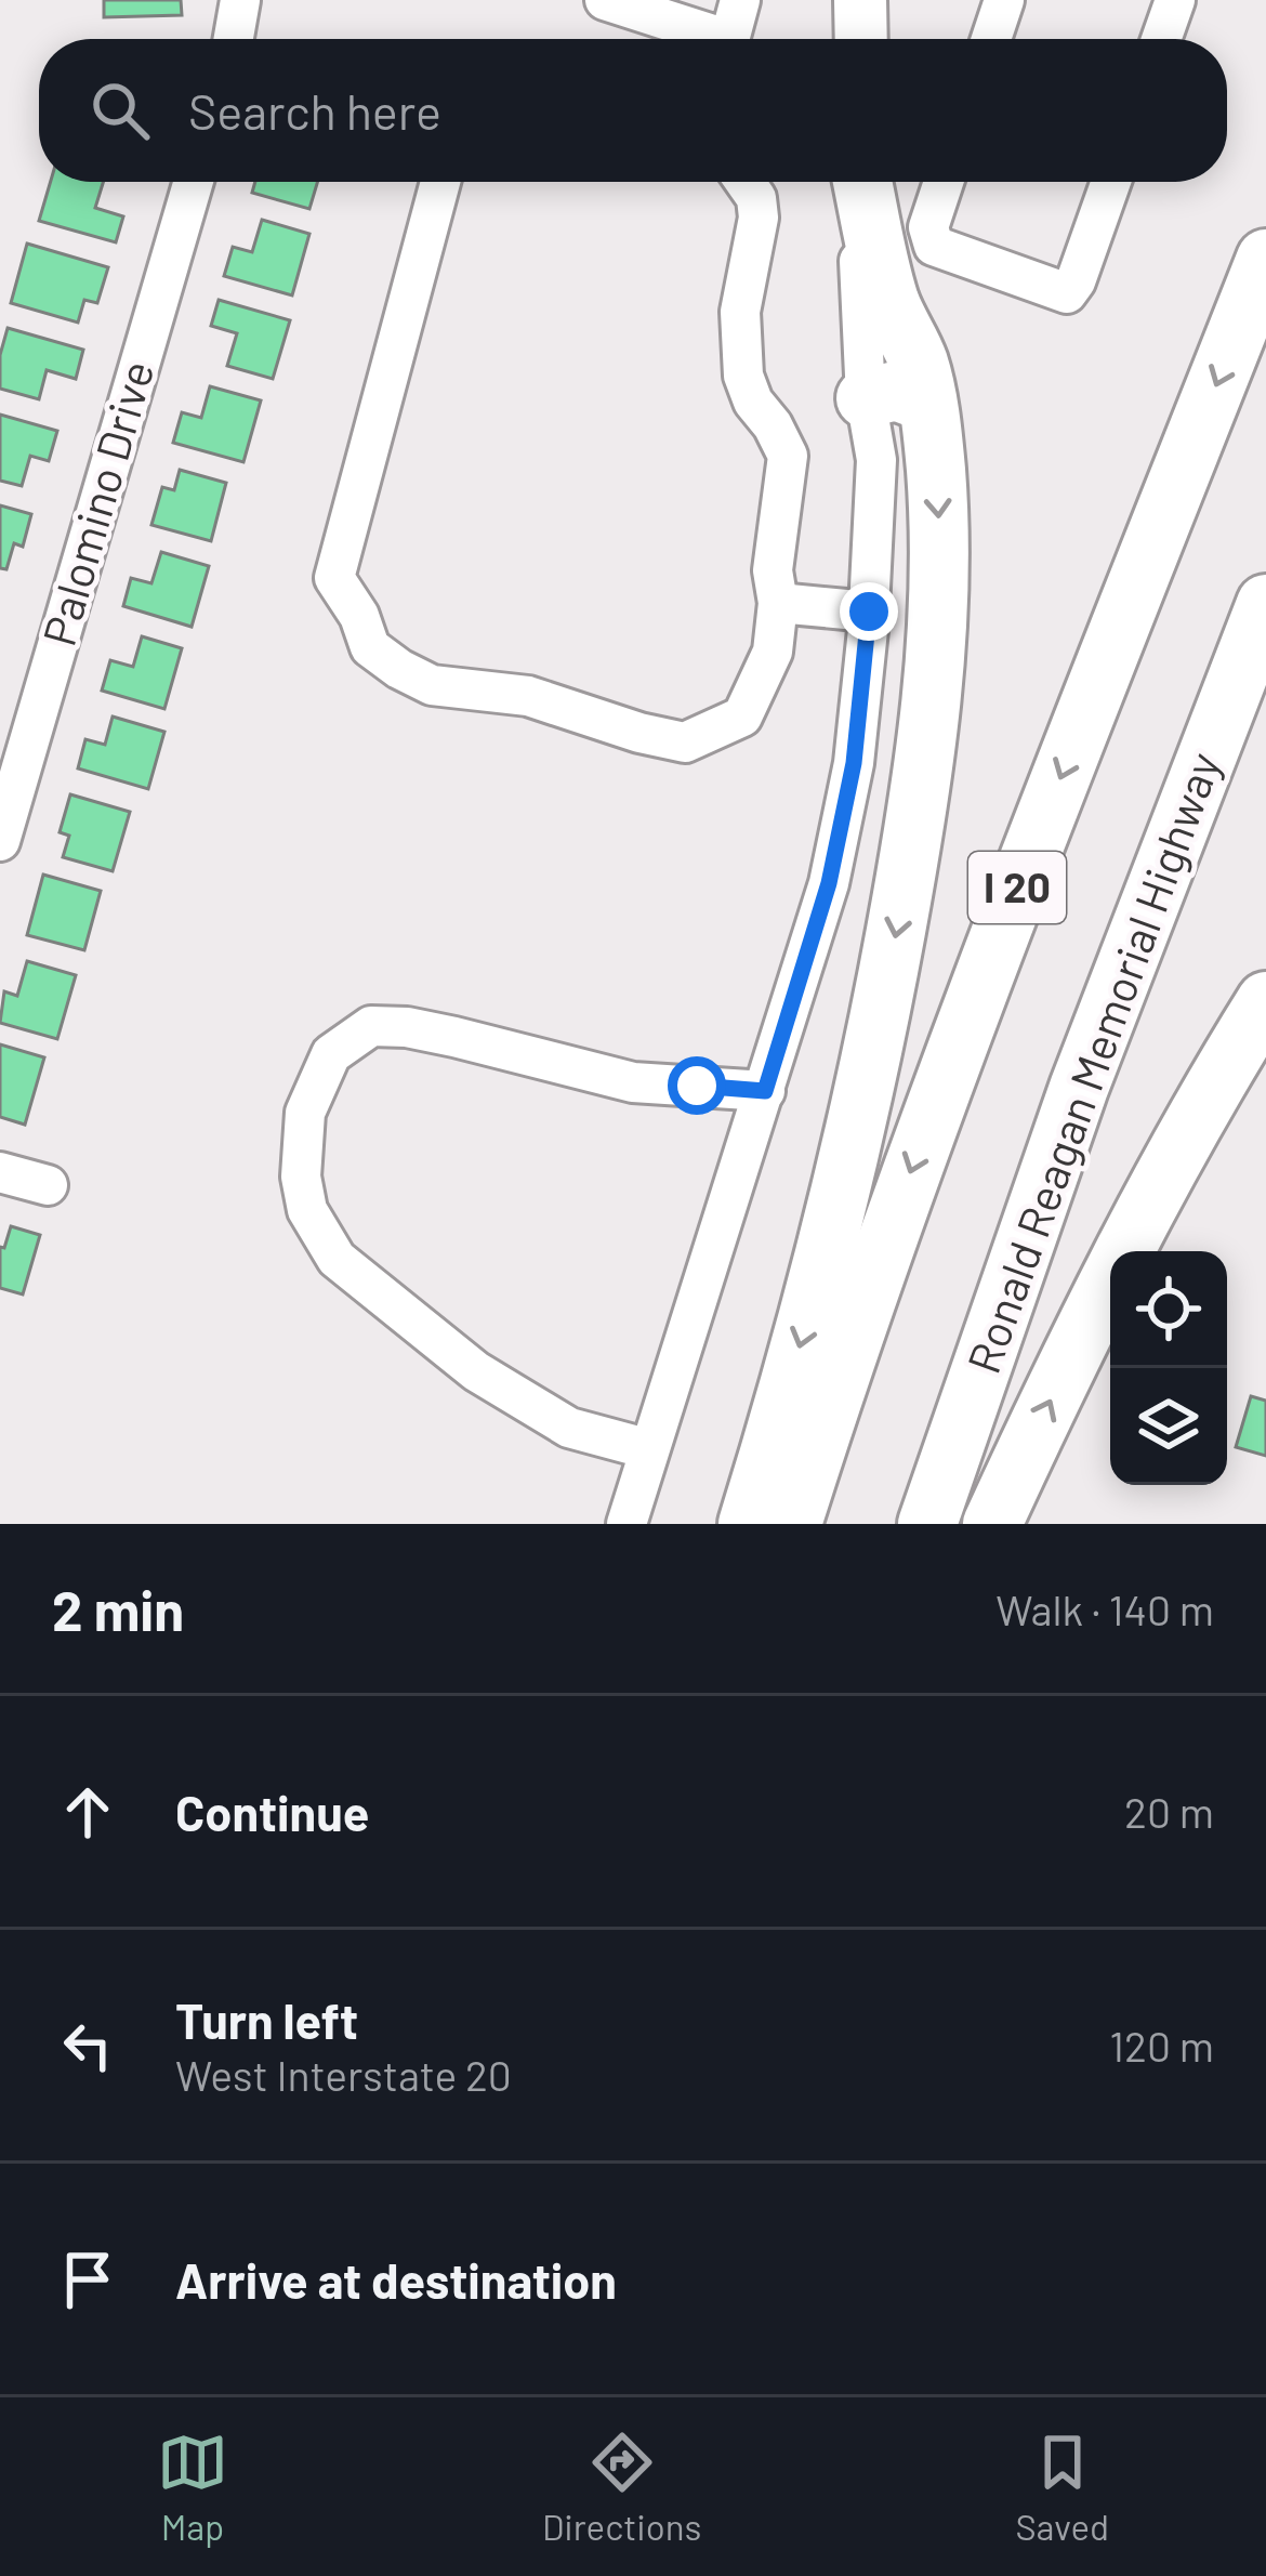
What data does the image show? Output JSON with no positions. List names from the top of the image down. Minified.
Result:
{"streets":{"highway":["I 20","Ronald Reagan Memorial Highway"],"street":["Palomino Drive"]},"page":{"search":"Search here","heading":["2 min","Walk · 140 m"],"list":[["Continue","20 m"],["Turn left","West Interstate 20","120 m"],"Arrive at destination"],"nav":["Map","Directions","Saved"]}}
